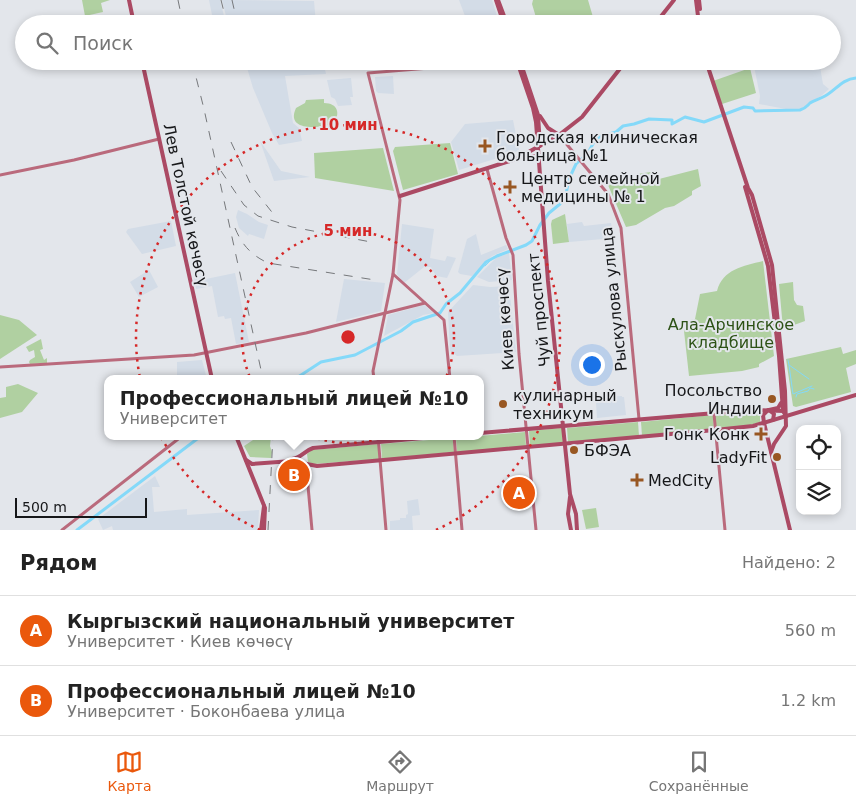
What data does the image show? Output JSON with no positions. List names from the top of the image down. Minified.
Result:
{"streets":{"main road":["Лев Толстой көчөсү","Рыскулова улица","Чуй проспект","Киев көчөсү"]},"parks":["Ала-Арчинское кладбище"],"places":{"health":["Городская клиническая больница №1","Центр семейной медицины № 1","Гонк Конк","MedCity"],"other":["Посольство Индии","кулинарный техникум","БФЭА","LadyFit"]},"scale_bar":"500 m","page":{"search":"Поиск","popup":["Профессиональный лицей №10","Университет"],"pins":["B","A"],"scale":"500 m","heading":["Рядом","Найдено: 2"],"list":[{"mark":"A","name":"Кыргызский национальный университет","note":"Университет · Киев көчөсү","value":"560 m"},{"mark":"B","name":"Профессиональный лицей №10","note":"Университет · Боконбаева улица","value":"1.2 km"}],"nav":["Карта","Маршрут","Сохранённые"]},"rings":["10 мин","5 мин"]}
